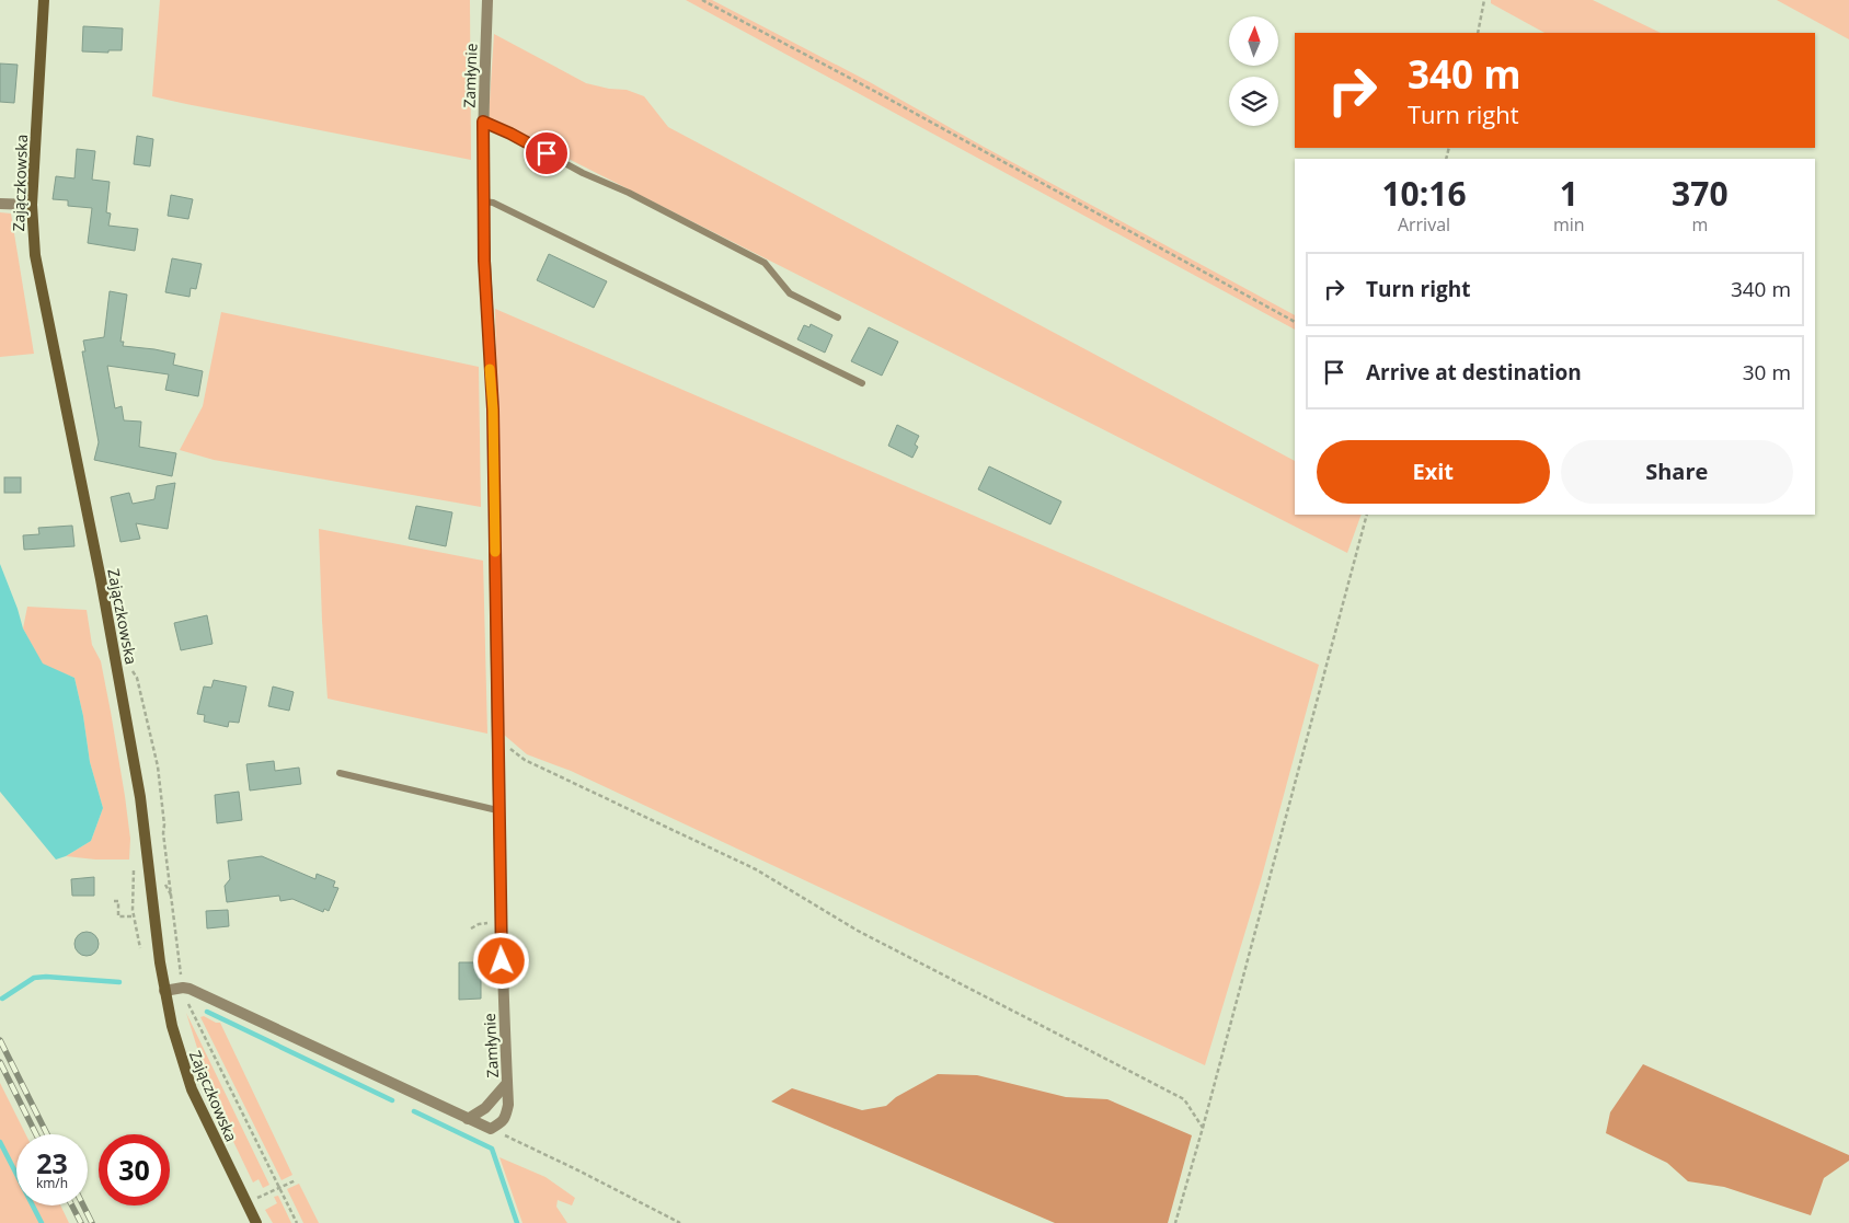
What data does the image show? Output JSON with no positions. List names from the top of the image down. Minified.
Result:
{"streets":{"main road":["Zajączkowska"],"street":["Zamłynie"]},"north":"top","page":{"turn":["340 m","Turn right"],"eta":["10:16","Arrival","1","min","370","m"],"list":[{"name":"Turn right","value":"340 m"},{"name":"Arrive at destination","value":"30 m"}],"buttons":["Exit","Share"],"speed":"23 km/h","limit":"30"}}
